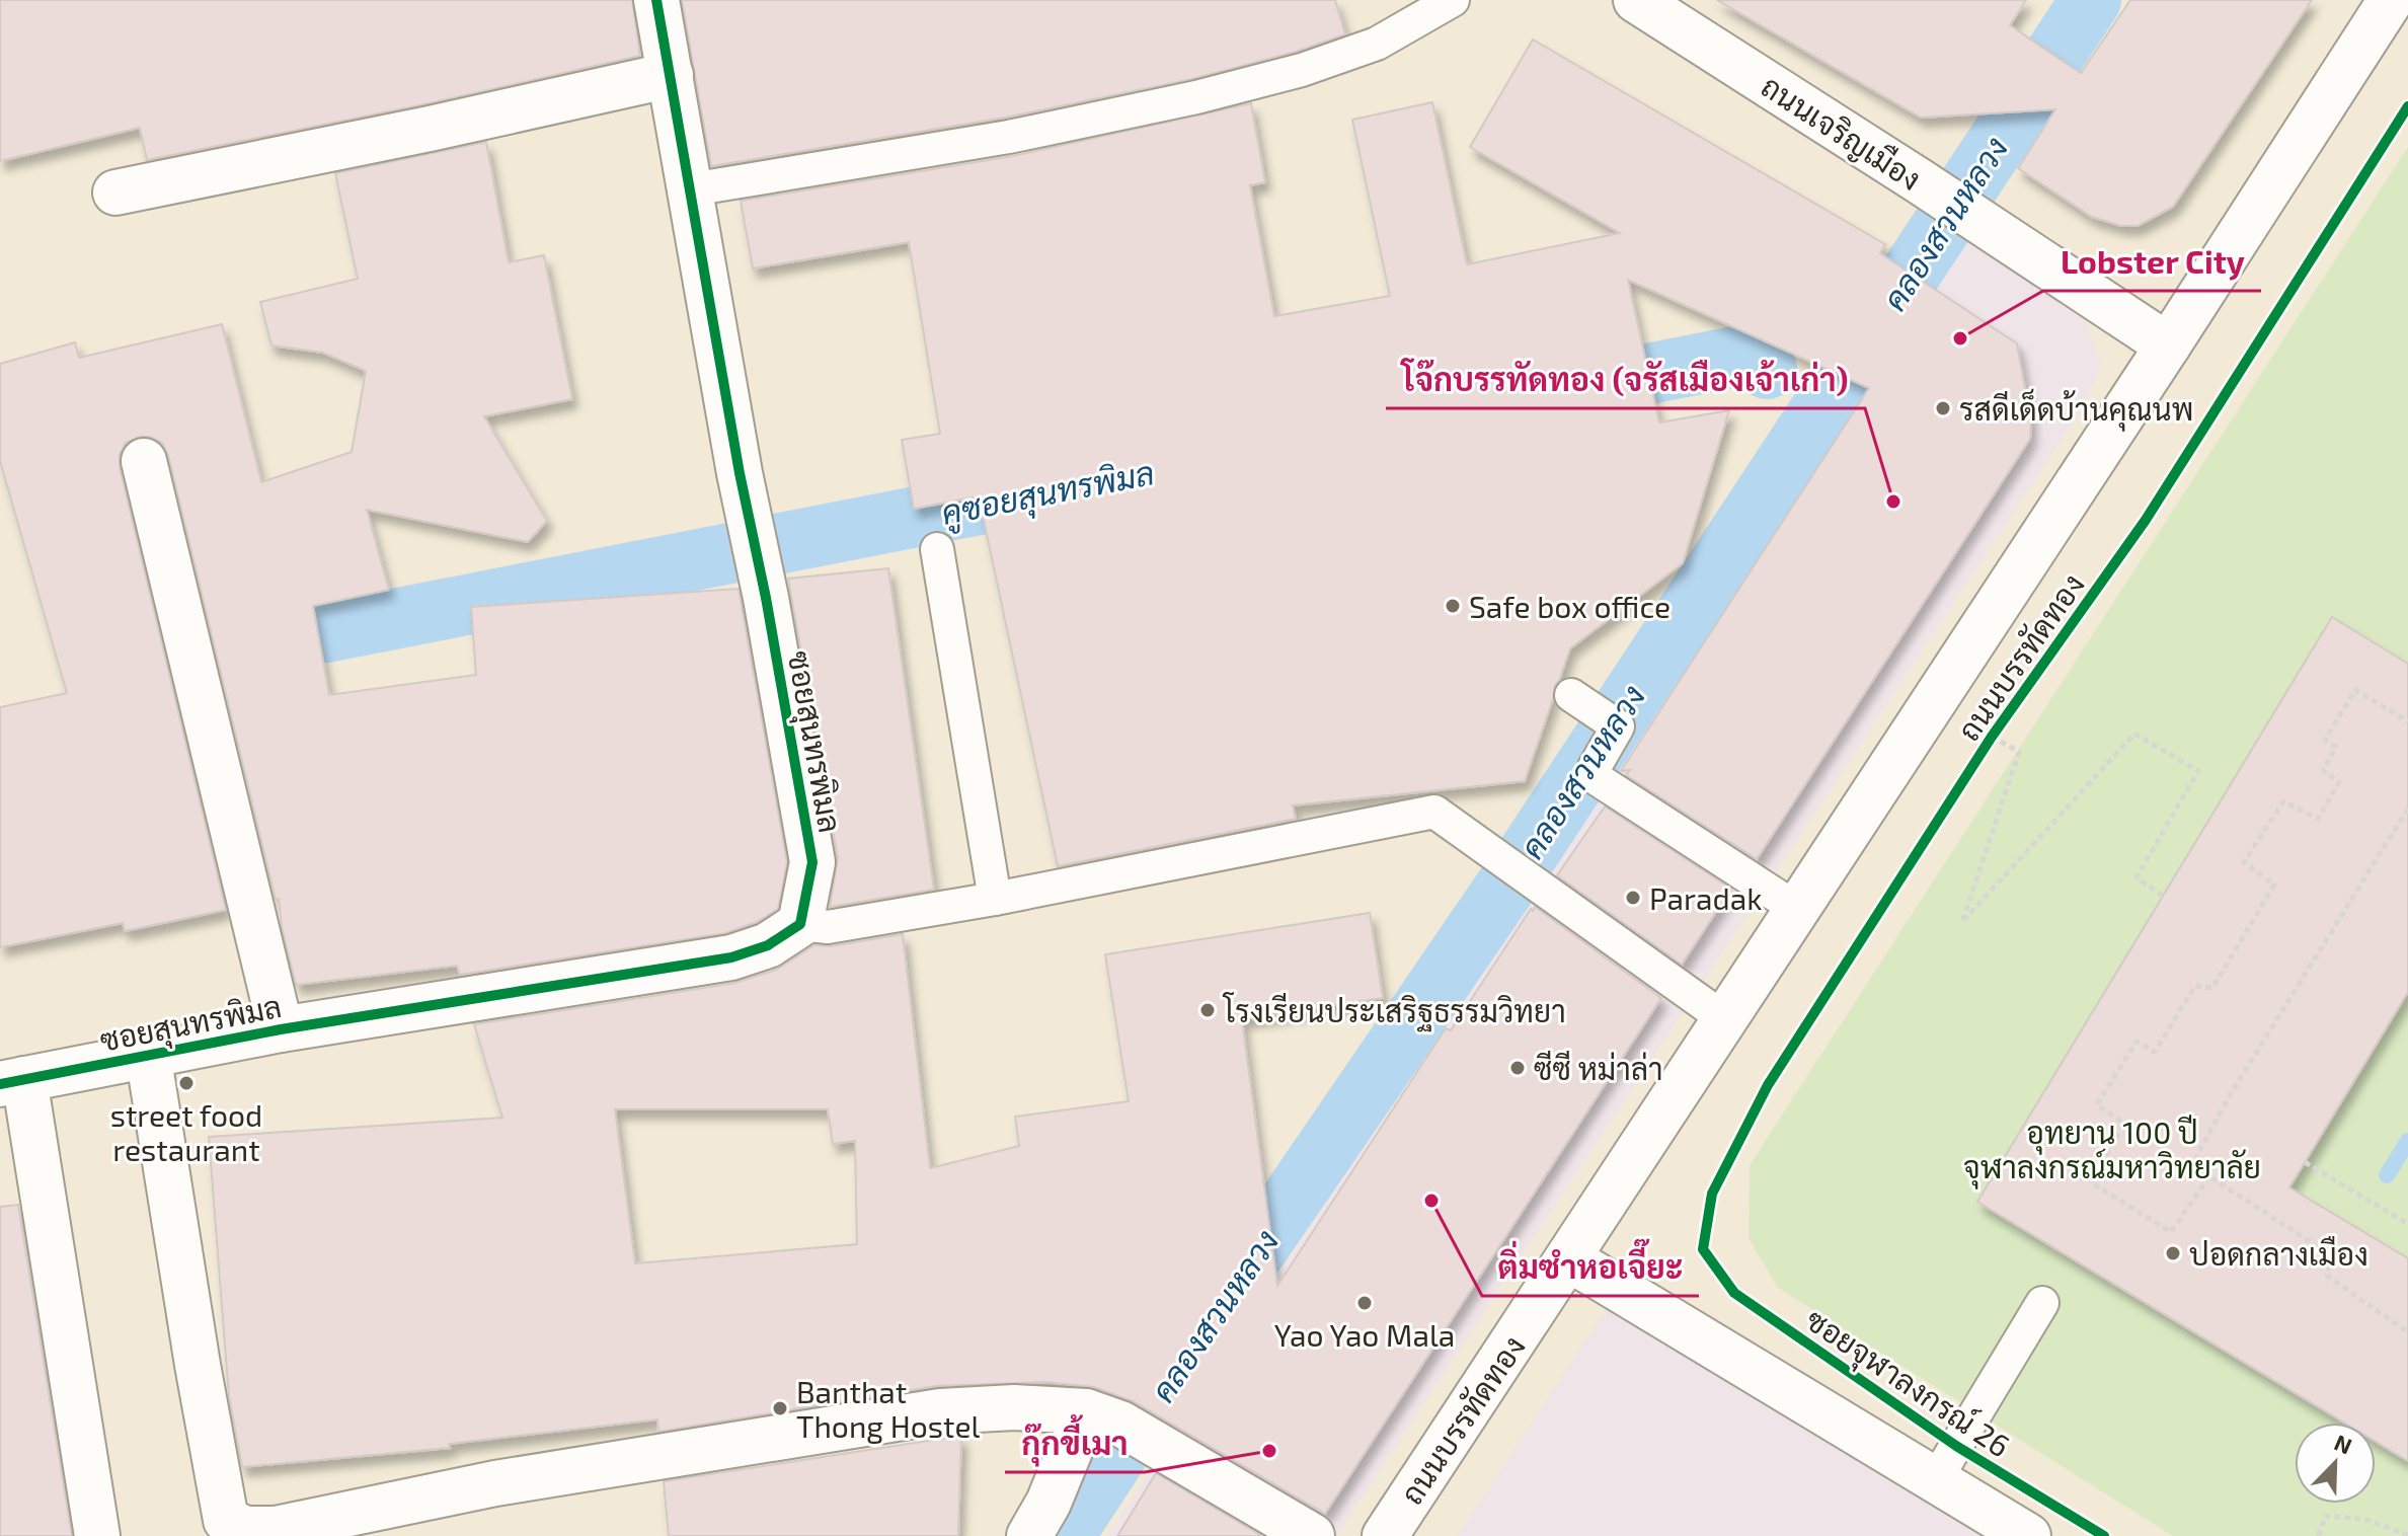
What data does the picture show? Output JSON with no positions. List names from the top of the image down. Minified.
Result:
{"streets":{"street":["ถนนเจริญเมือง","ถนนบรรทัดทอง","ซอยสุนทรพิมล","ซอยจุฬาลงกรณ์ 26"]},"crossings":[["ถนนเจริญเมือง","ถนนบรรทัดทอง"],["ถนนบรรทัดทอง","ซอยจุฬาลงกรณ์ 26"]],"water":["คลองสวนหลวง","คูซอยสุนทรพิมล"],"parks":["อุทยาน 100 ปี จุฬาลงกรณ์มหาวิทยาลัย"],"places":["Lobster City","รสดีเด็ดบ้านคุณนพ","โจ๊กบรรทัดทอง (จรัสเมืองเจ้าเก่า)","Safe box office","Paradak","โรงเรียนประเสริฐธรรมวิทยา","ซีซี หม่าล่า","street food restaurant","ติ่มซำหอเจี๊ยะ","ปอดกลางเมือง","Yao Yao Mala","Banthat Thong Hostel","กุ๊กขี้เมา"],"north":"top right"}
